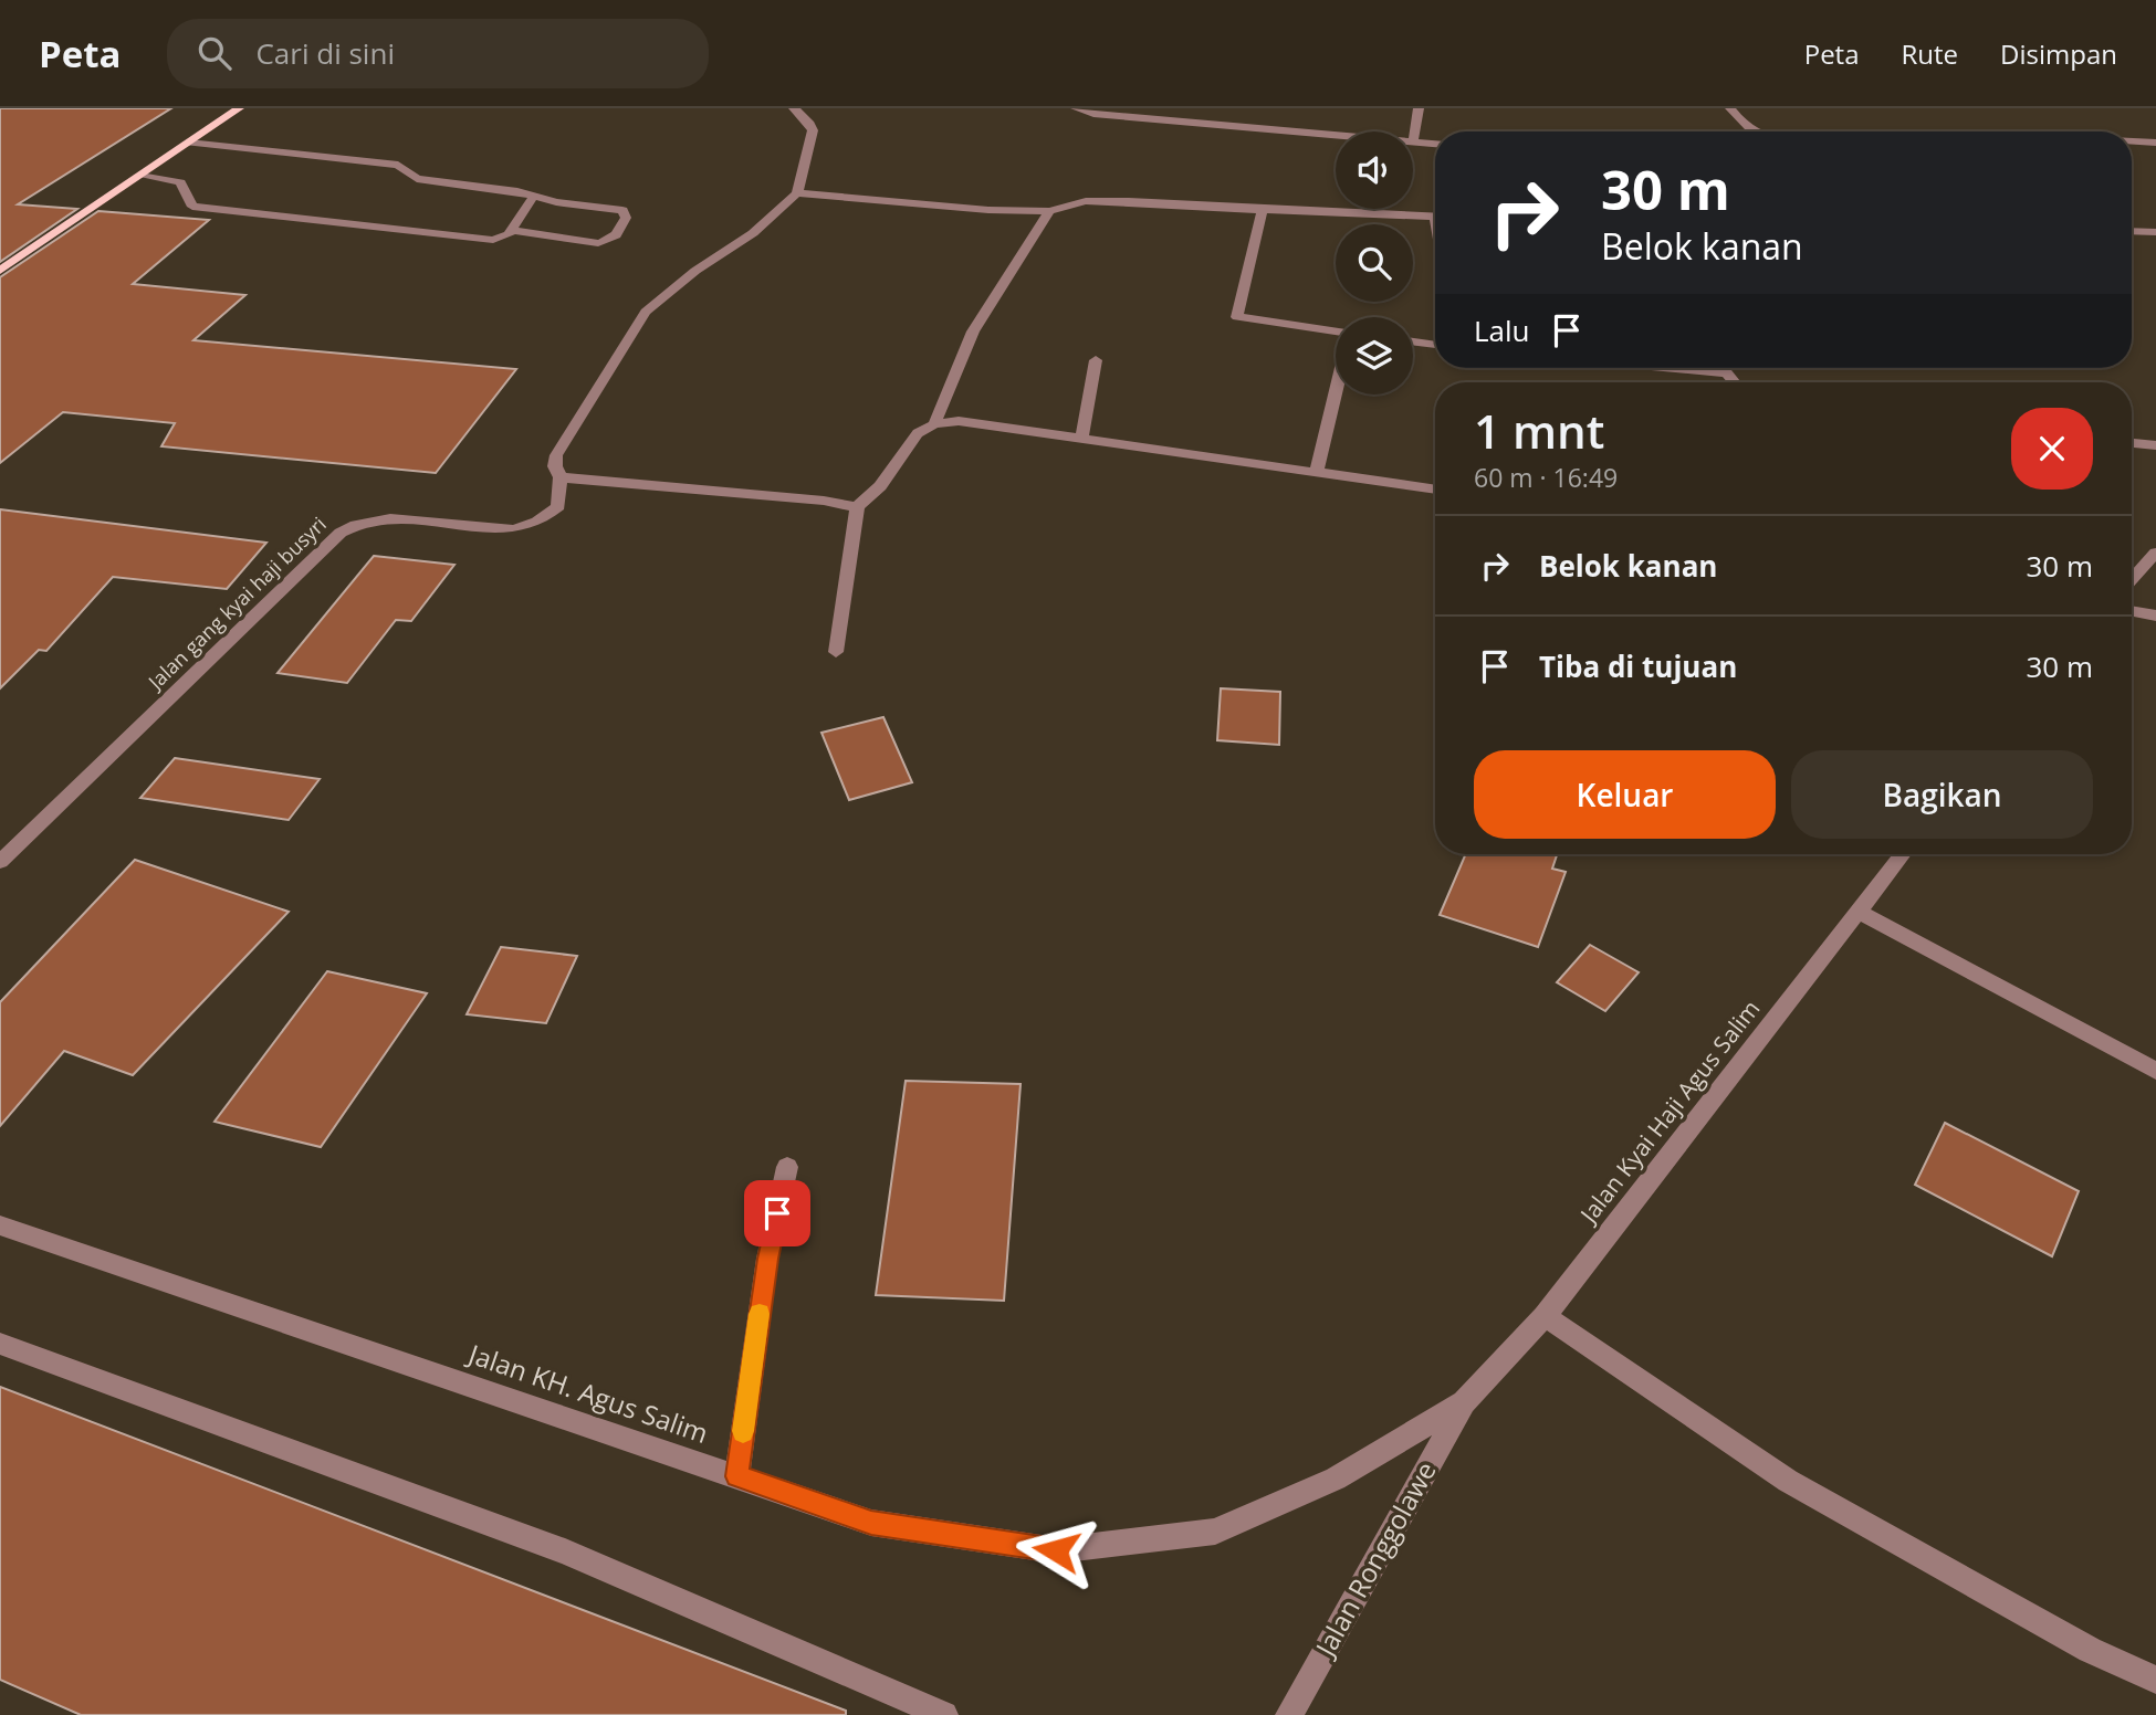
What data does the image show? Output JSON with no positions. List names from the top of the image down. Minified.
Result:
{"streets":{"street":["Jalan gang kyai haji busyri","Jalan Kyai Haji Agus Salim","Jalan KH. Agus Salim","Jalan Ronggolawe"]},"crossings":[["Jalan Kyai Haji Agus Salim","Jalan KH. Agus Salim"],["Jalan Kyai Haji Agus Salim","Jalan Ronggolawe"],["Jalan KH. Agus Salim","Jalan Ronggolawe"]],"page":{"header":"Peta","search":"Cari di sini","nav":["Peta","Rute","Disimpan"],"turn":["30 m","Belok kanan"],"then":"Lalu","heading":["1 mnt","60 m · 16:49"],"list":[{"name":"Belok kanan","value":"30 m"},{"name":"Tiba di tujuan","value":"30 m"}],"buttons":["Keluar","Bagikan"]}}
